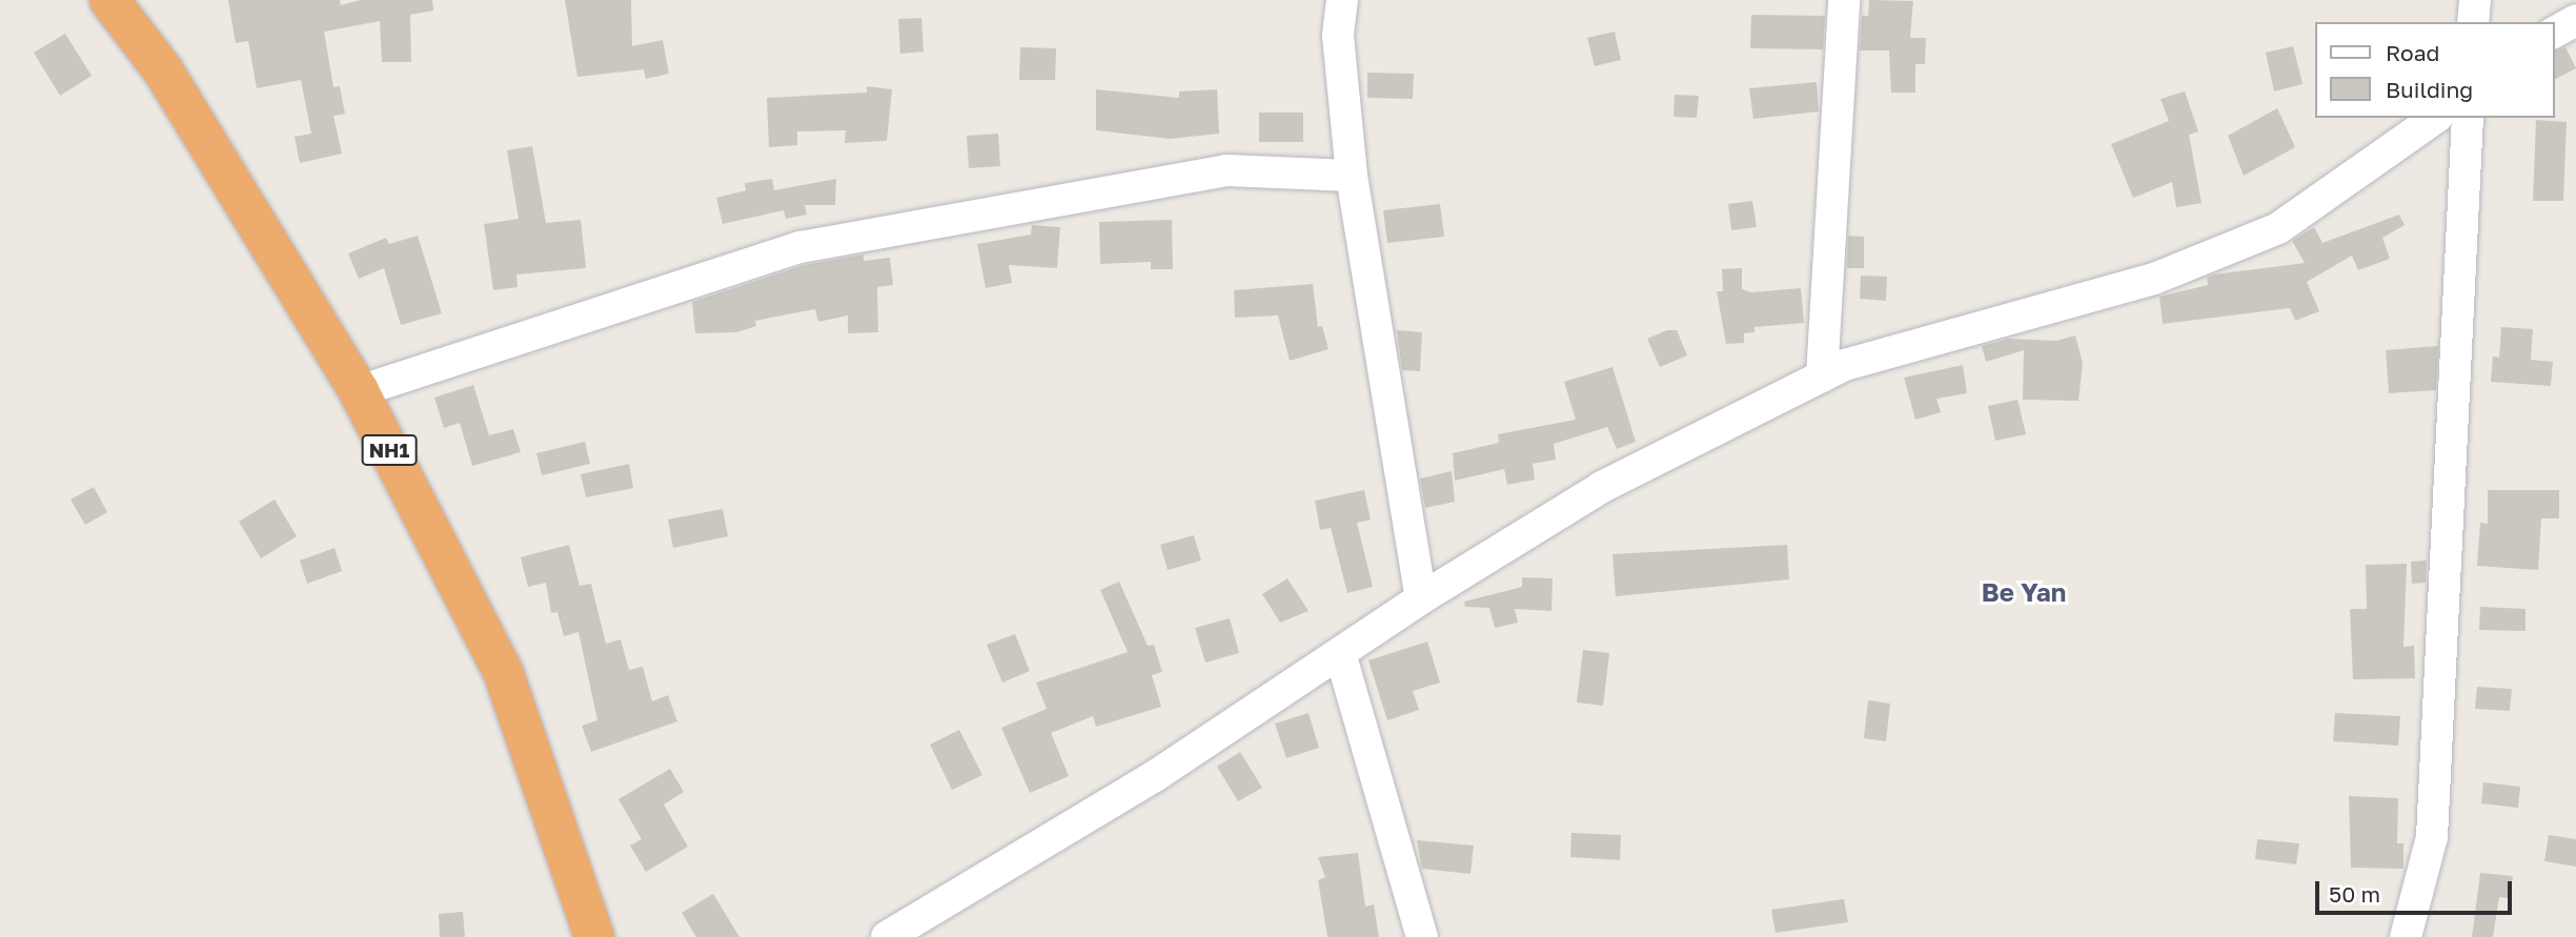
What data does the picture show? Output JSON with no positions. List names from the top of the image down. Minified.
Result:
{"streets":{"highway":["NH1"]},"districts":["Be Yan"],"legend":["Road","Building"],"scale_bar":"50 m"}
